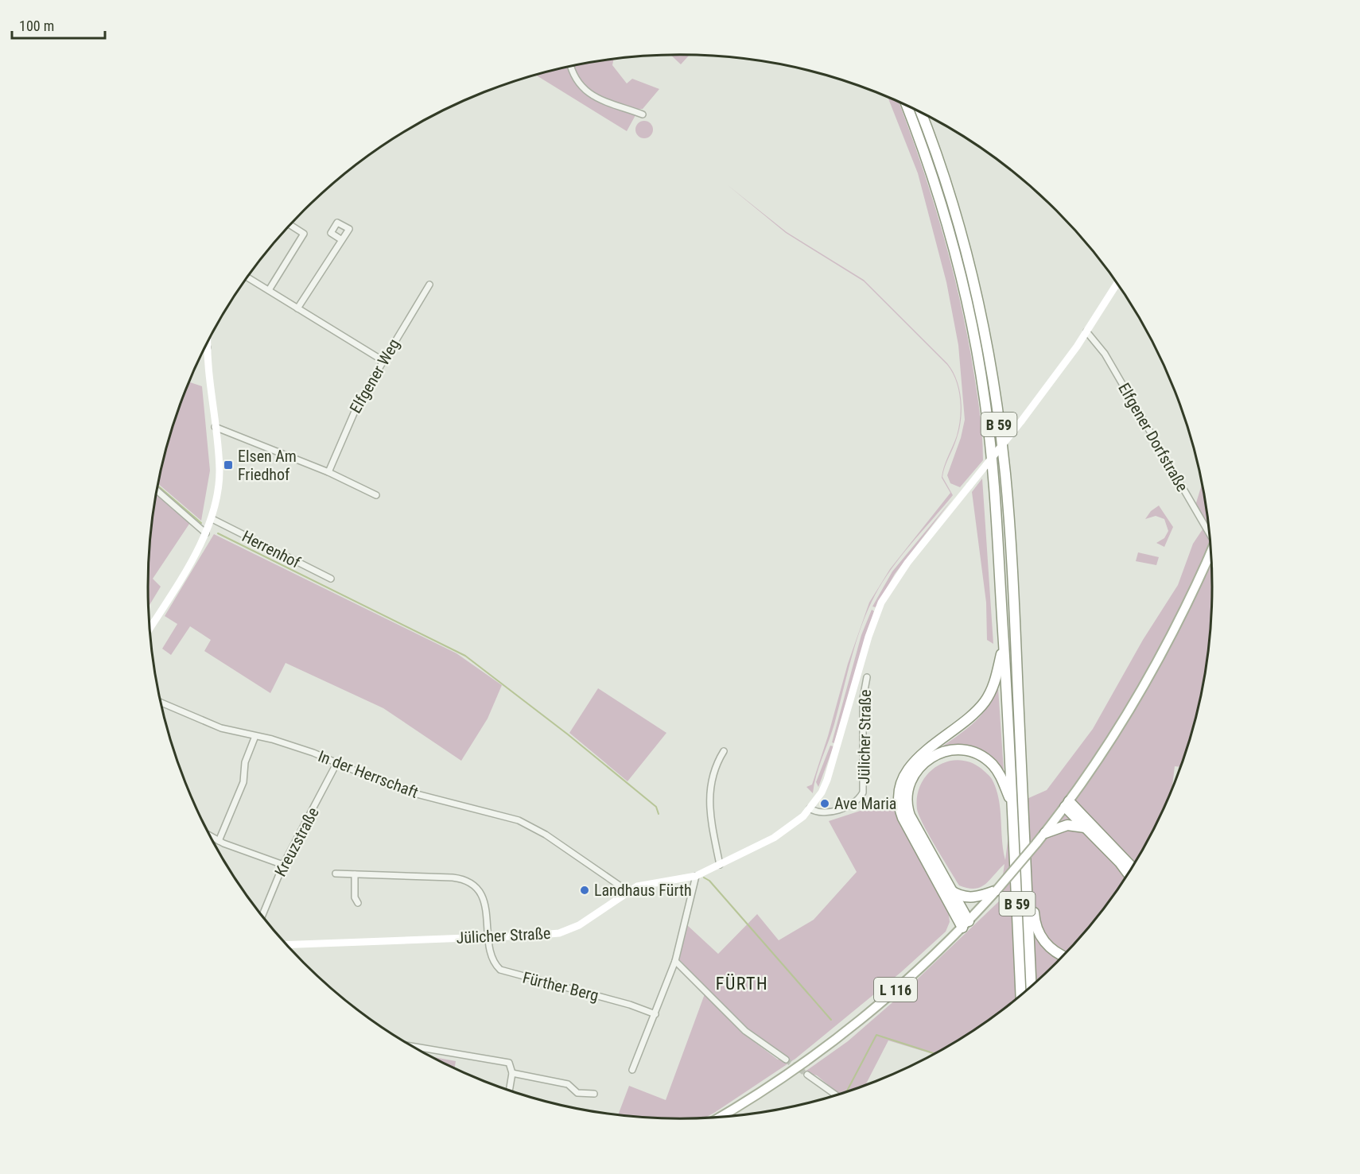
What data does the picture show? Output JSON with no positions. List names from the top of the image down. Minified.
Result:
{"streets":{"highway":["B 59"],"main road":["L 116"],"street":["Elfgener Weg","Elfgener Dorfstraße","Herrenhof","Jülicher Straße","In der Herrschaft","Kreuzstraße","Fürther Berg"]},"crossings":[["Jülicher Straße","In der Herrschaft"],["Jülicher Straße","Fürther Berg"],["In der Herrschaft","Kreuzstraße"]],"districts":["FÜRTH"],"places":{"transit":["Elsen Am Friedhof"],"other":["Ave Maria","Landhaus Fürth"]},"scale_bar":"100 m"}
